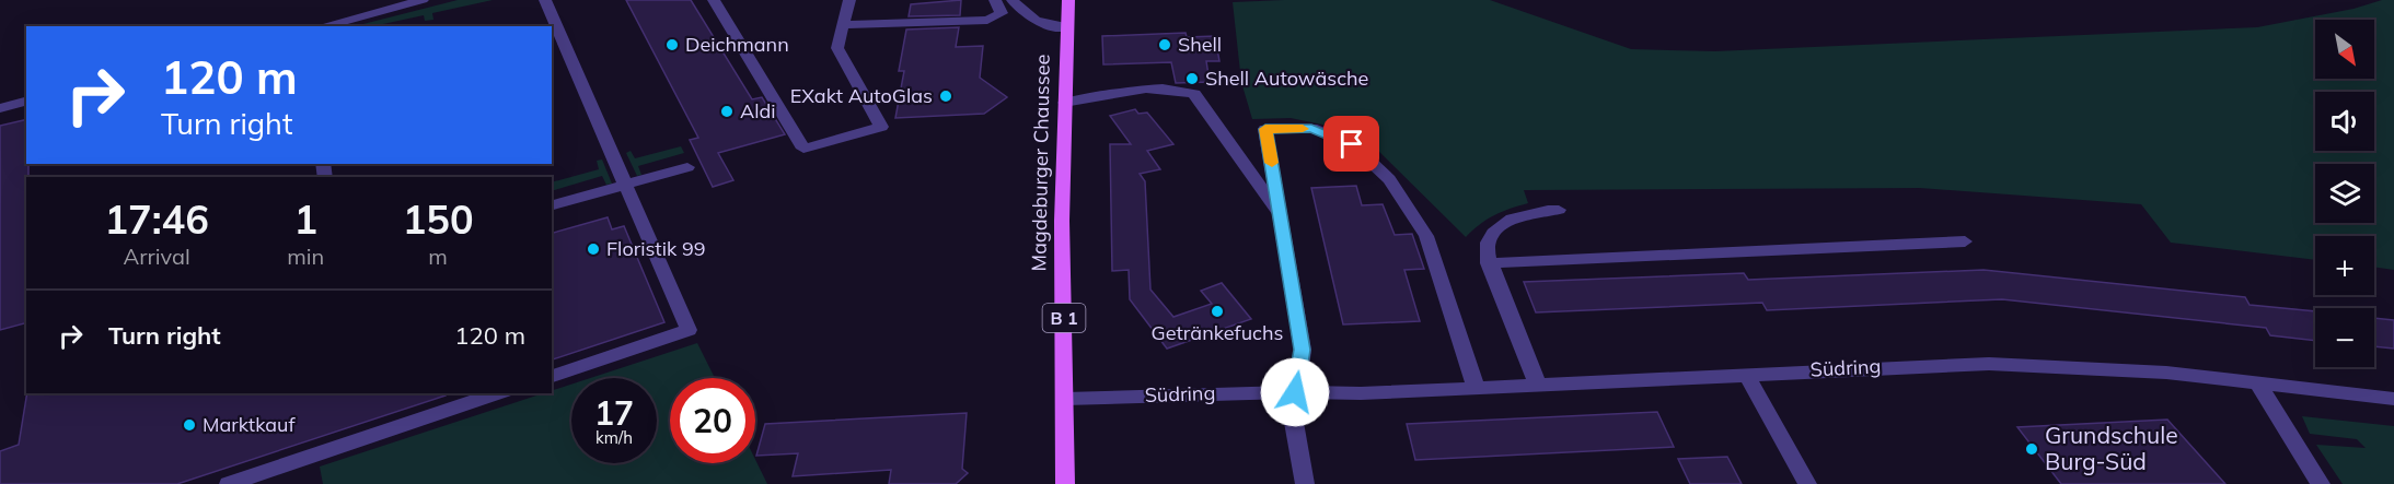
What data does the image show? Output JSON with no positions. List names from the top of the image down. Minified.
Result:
{"streets":{"main road":["Magdeburger Chaussee","B 1"],"street":["Südring"]},"crossings":[["Magdeburger Chaussee","Südring"]],"places":["Deichmann","Shell","Shell Autowäsche","EXakt AutoGlas","Aldi","Floristik 99","Getränkefuchs","Marktkauf","Grundschule Burg-Süd"],"north":"bottom right","page":{"map_buttons":["+","−"],"turn":["120 m","Turn right"],"eta":["17:46","Arrival","1","min","150","m"],"list":[{"name":"Turn right","value":"120 m"}],"speed":"17 km/h","limit":"20"}}
